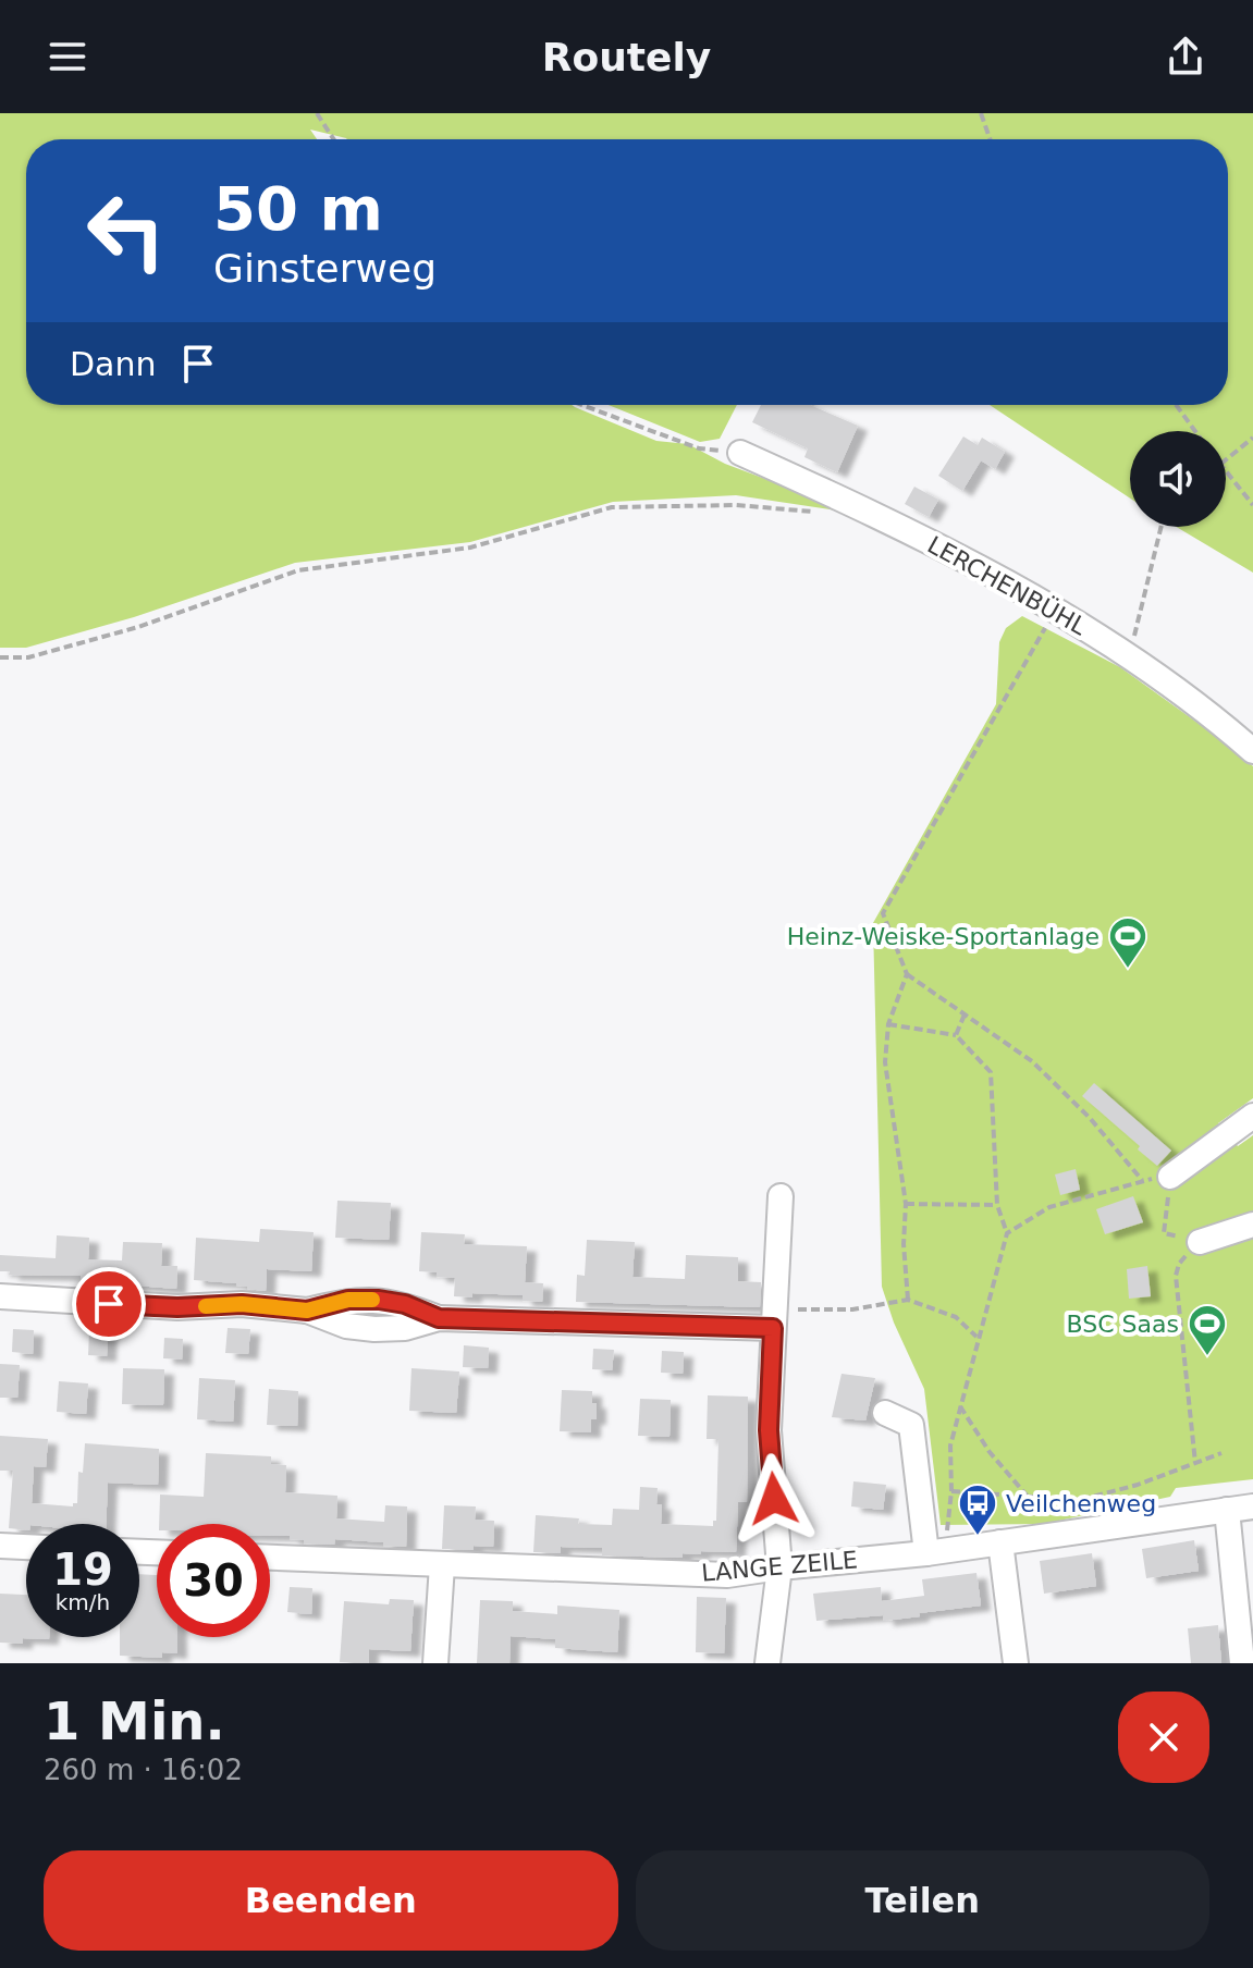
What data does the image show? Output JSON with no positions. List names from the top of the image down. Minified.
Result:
{"streets":{"street":["LERCHENBÜHL","LANGE ZEILE"]},"places":{"sports":["Heinz-Weiske-Sportanlage","BSC Saas"],"bus stop":["Veilchenweg"]},"page":{"header":"Routely","turn":["50 m","Ginsterweg"],"then":"Dann","speed":"19 km/h","limit":"30","heading":["1 Min.","260 m · 16:02"],"buttons":["Beenden","Teilen"]}}
